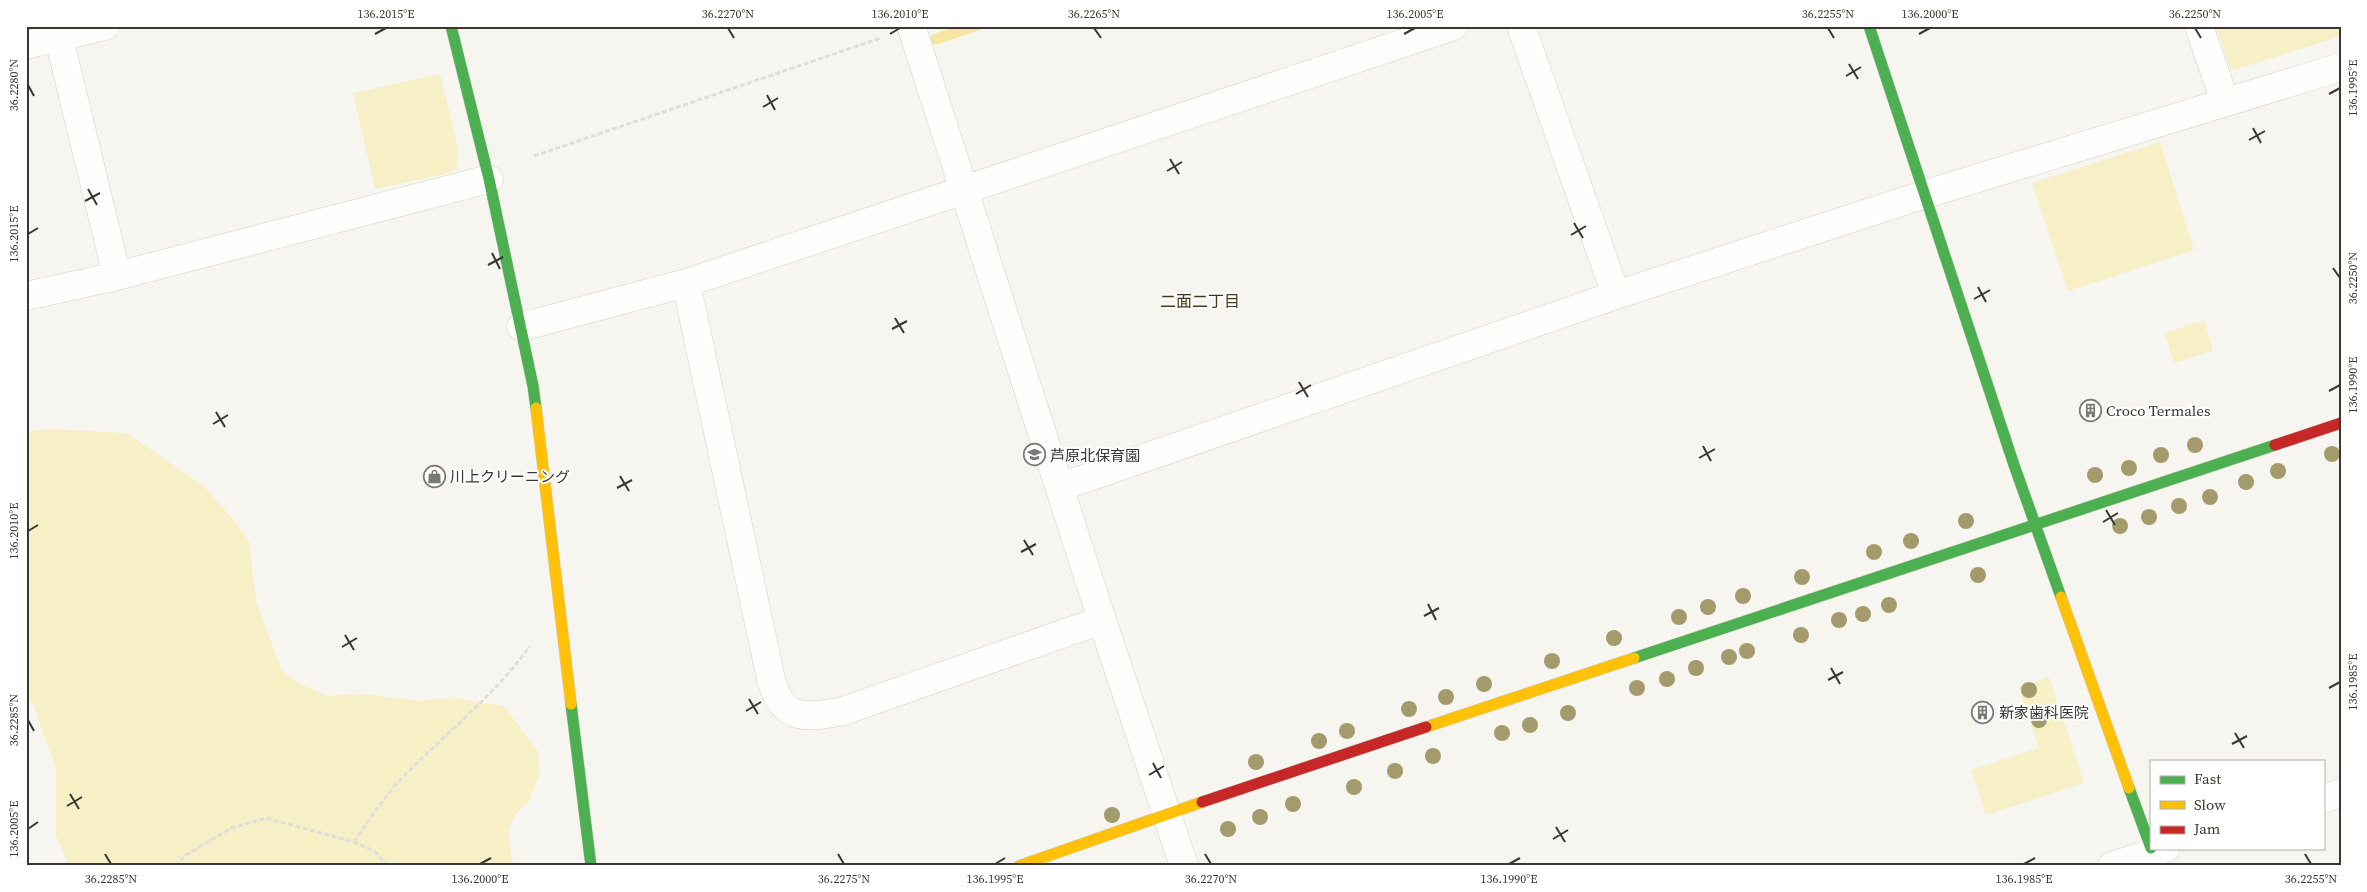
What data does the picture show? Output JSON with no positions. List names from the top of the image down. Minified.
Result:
{"districts":["二面二丁目"],"places":{"building":["Croco Termales","新家歯科医院"],"school or university":["芦原北保育園"],"shop":["川上クリーニング"]},"legend":["Fast","Slow","Jam"],"coordinates":["136.2015°E","36.2270°N","136.2010°E","36.2265°N","136.2005°E","36.2255°N","136.2000°E","36.2250°N","36.2280°N","136.1995°E","136.1990°E","136.1985°E","36.2285°N","36.2275°N"]}
